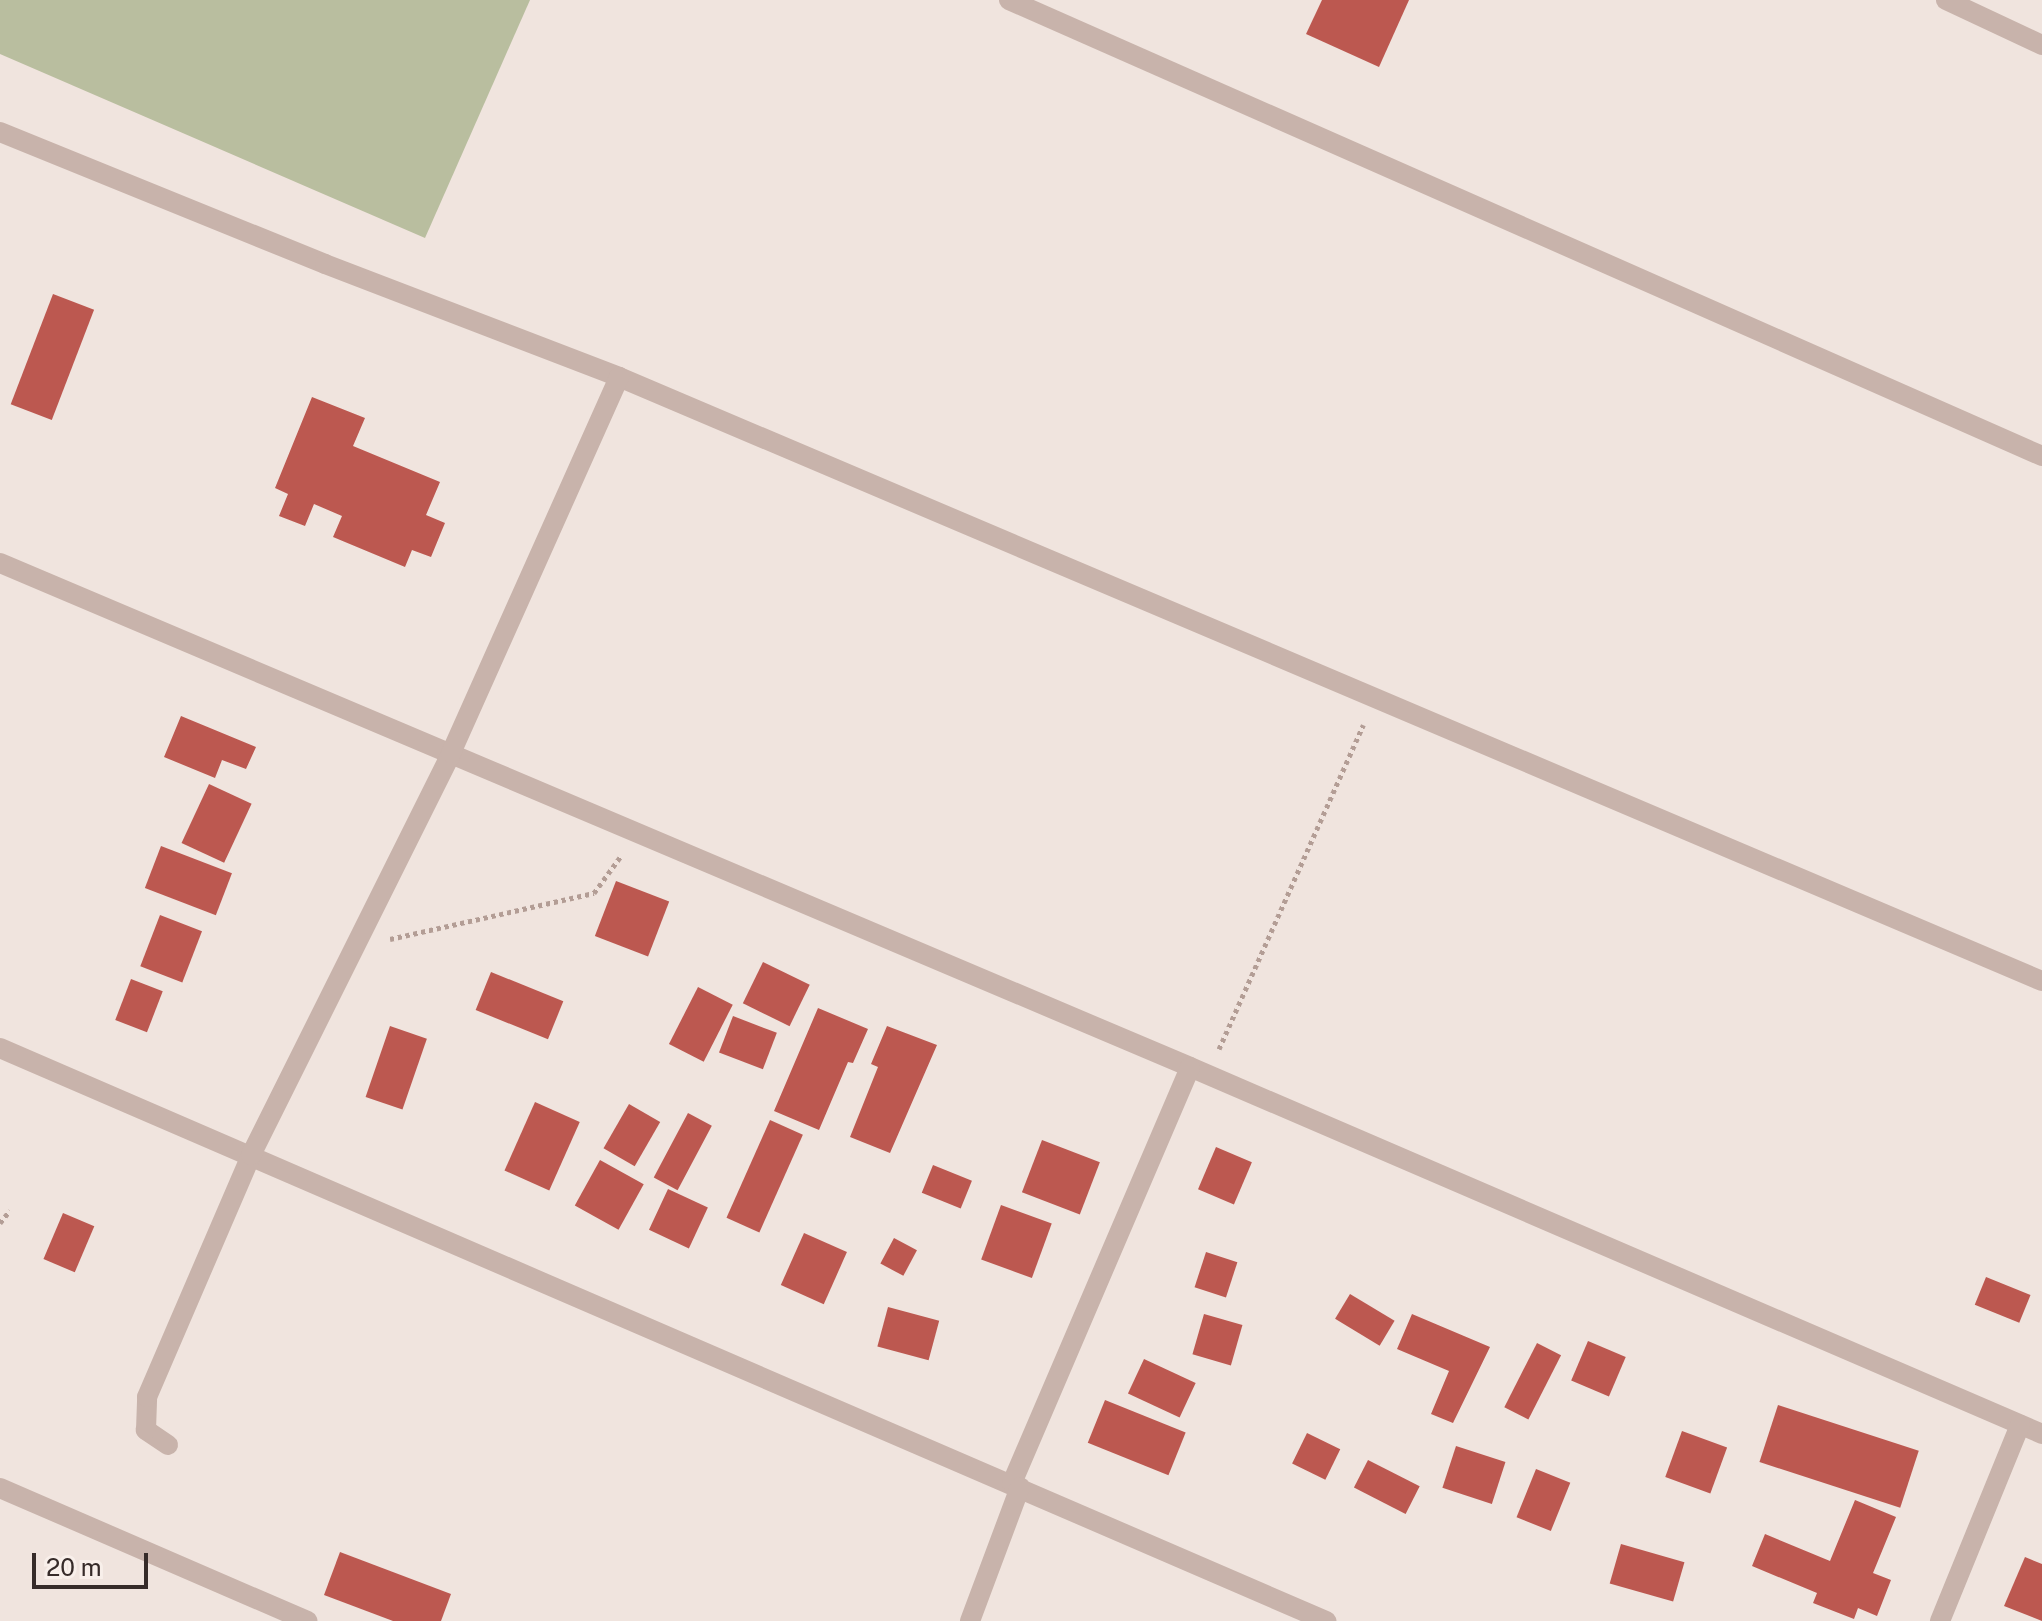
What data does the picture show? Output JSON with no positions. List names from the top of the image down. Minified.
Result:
{"scale_bar":"20 m"}
